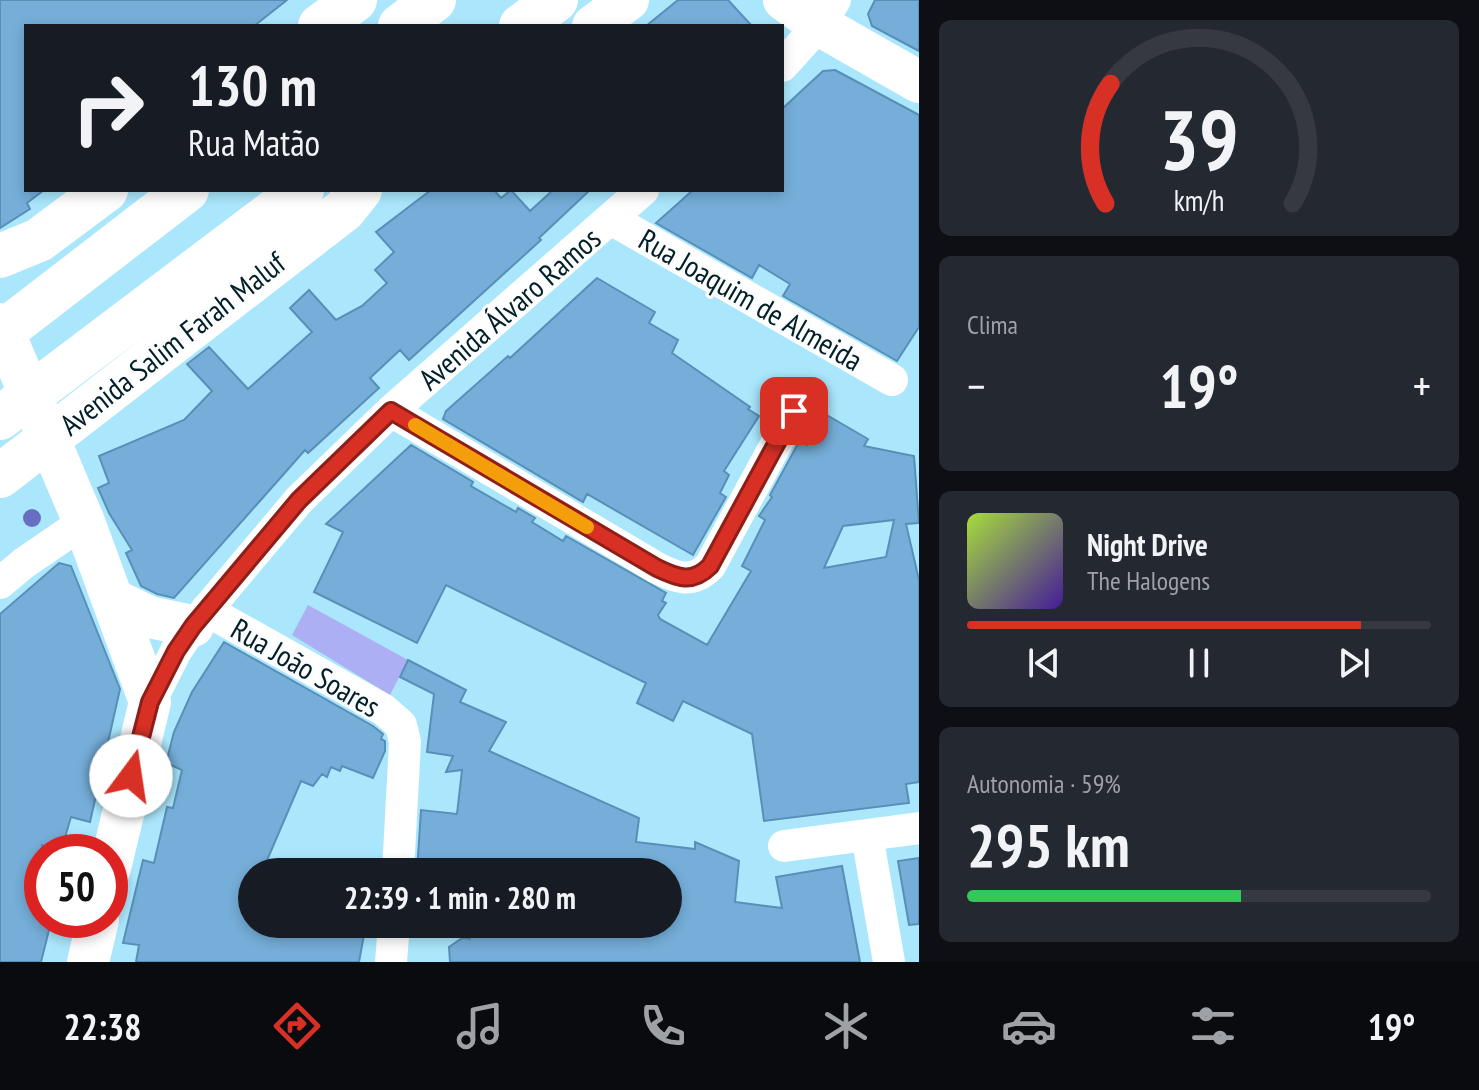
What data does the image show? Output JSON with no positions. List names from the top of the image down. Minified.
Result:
{"streets":{"highway":["Avenida Salim Farah Maluf"],"main road":["Avenida Álvaro Ramos"],"street":["Rua Joaquim de Almeida","Rua João Soares"]},"crossings":[["Rua Joaquim de Almeida","Avenida Álvaro Ramos"],["Avenida Álvaro Ramos","Rua João Soares"]],"page":{"turn":["130 m","Rua Matão"],"tile":["Clima",["Autonomia · 59%","295 km"]],"heat":["−","19°","+"],"song":["Night Drive","The Halogens"],"limit":"50","trip":"22:39 · 1 min · 280 m","tabs":["22:38","19°"],"gauge":["39","km/h"]}}
